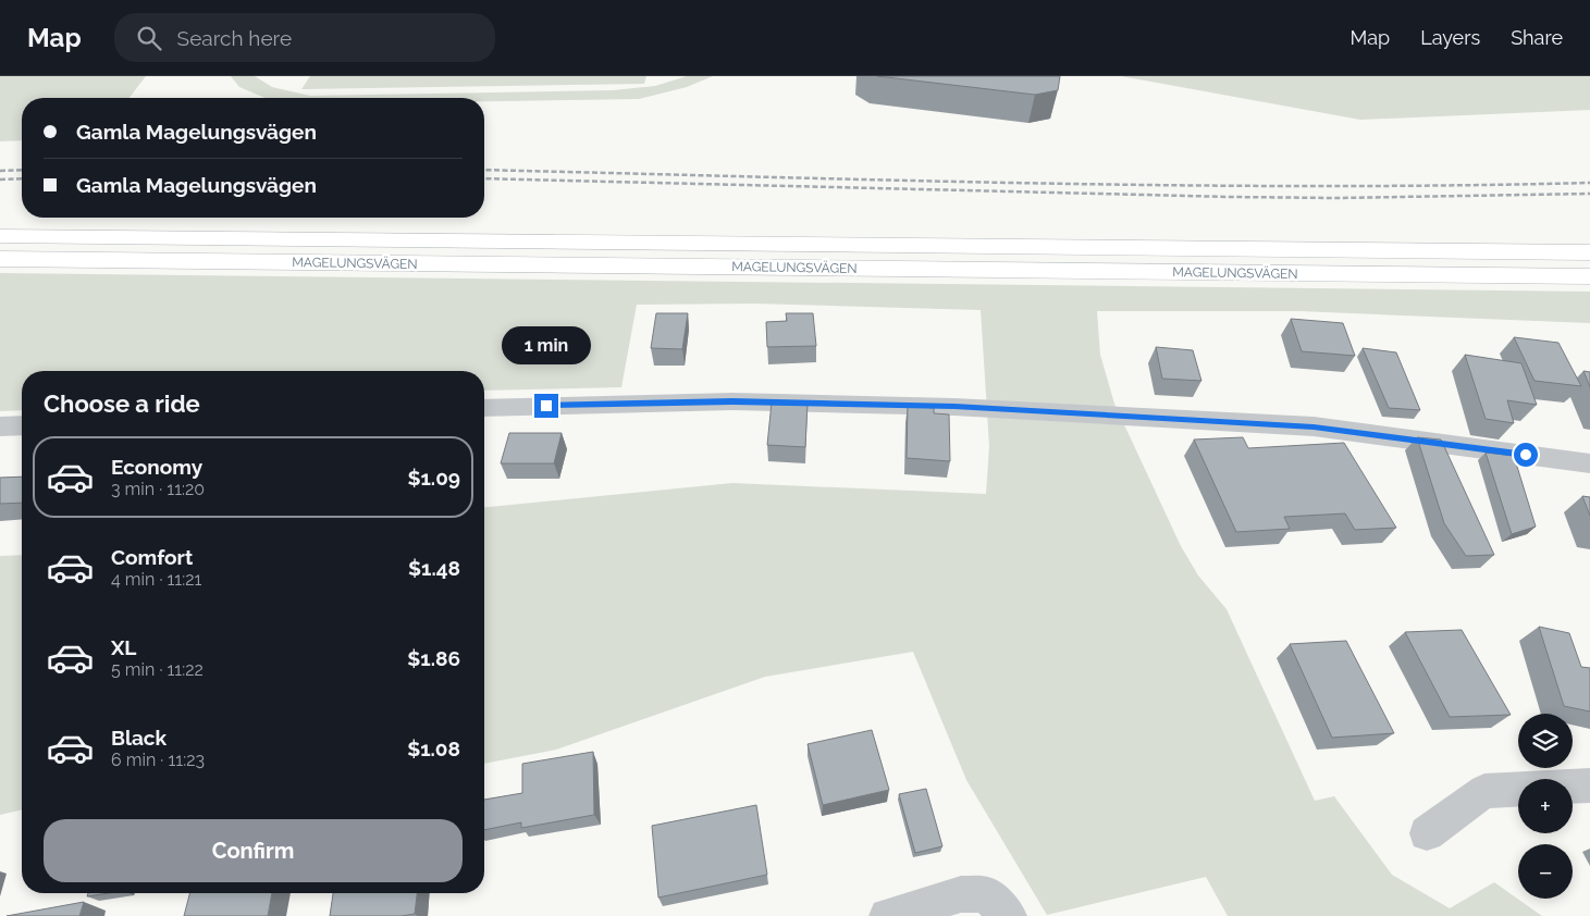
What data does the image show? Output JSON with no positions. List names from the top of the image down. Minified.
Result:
{"streets":{"main road":["MAGELUNGSVÄGEN"]},"page":{"header":"Map","search":"Search here","nav":["Map","Layers","Share"],"banner":["Gamla Magelungsvägen","Gamla Magelungsvägen"],"bubble":"1 min","heading":"Choose a ride","list":[{"name":"Economy","note":"3 min · 11:20","value":"$1.09"},{"name":"Comfort","note":"4 min · 11:21","value":"$1.48"},{"name":"XL","note":"5 min · 11:22","value":"$1.86"},{"name":"Black","note":"6 min · 11:23","value":"$1.08"}],"map_buttons":["+","−"],"buttons":"Confirm"}}
